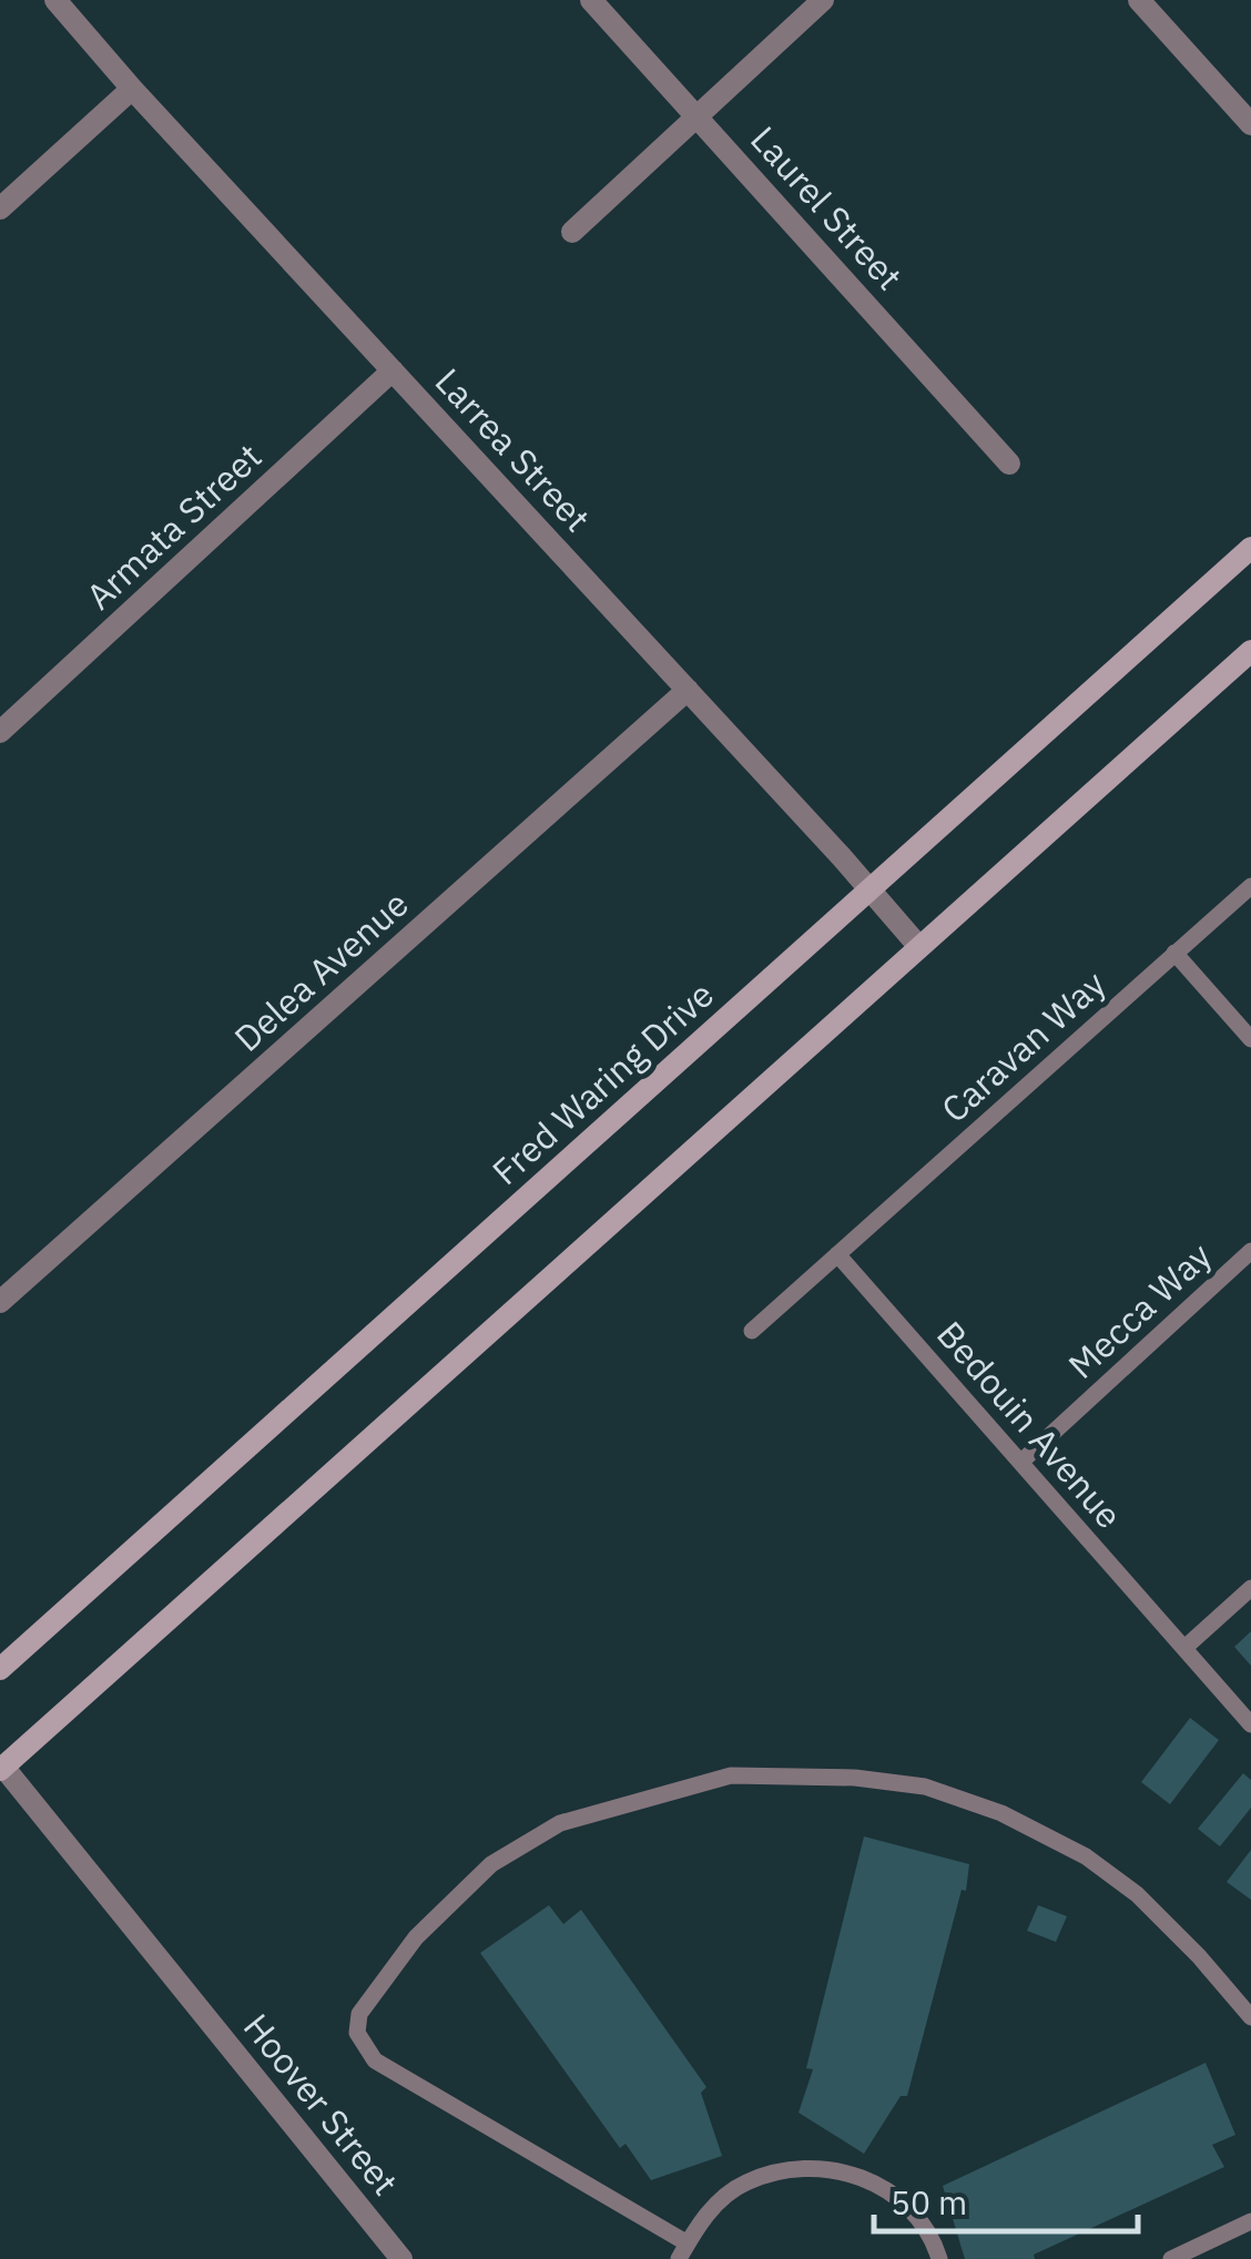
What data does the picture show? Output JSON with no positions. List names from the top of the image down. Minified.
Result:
{"streets":{"main road":["Fred Waring Drive"],"street":["Laurel Street","Larrea Street","Armata Street","Delea Avenue","Hoover Street"],"lane":["Caravan Way","Mecca Way","Bedouin Avenue"]},"crossings":[["Larrea Street","Armata Street"],["Larrea Street","Delea Avenue"],["Larrea Street","Fred Waring Drive"],["Caravan Way","Bedouin Avenue"],["Mecca Way","Bedouin Avenue"]],"scale_bar":"50 m"}
